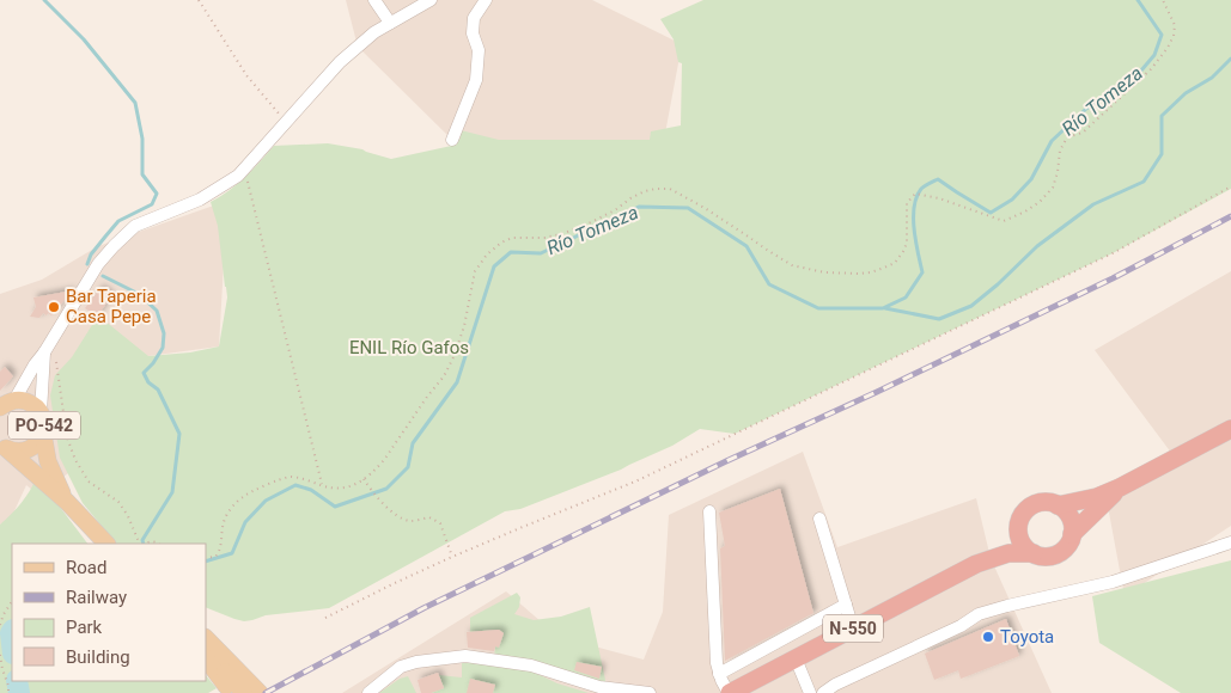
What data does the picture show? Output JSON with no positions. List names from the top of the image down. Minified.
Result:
{"streets":{"highway":["N-550"],"main road":["PO-542"]},"water":["Río Tomeza"],"parks":["ENIL Río Gafos"],"places":["Bar Taperia Casa Pepe","Toyota"],"legend":["Road","Railway","Park","Building"]}
